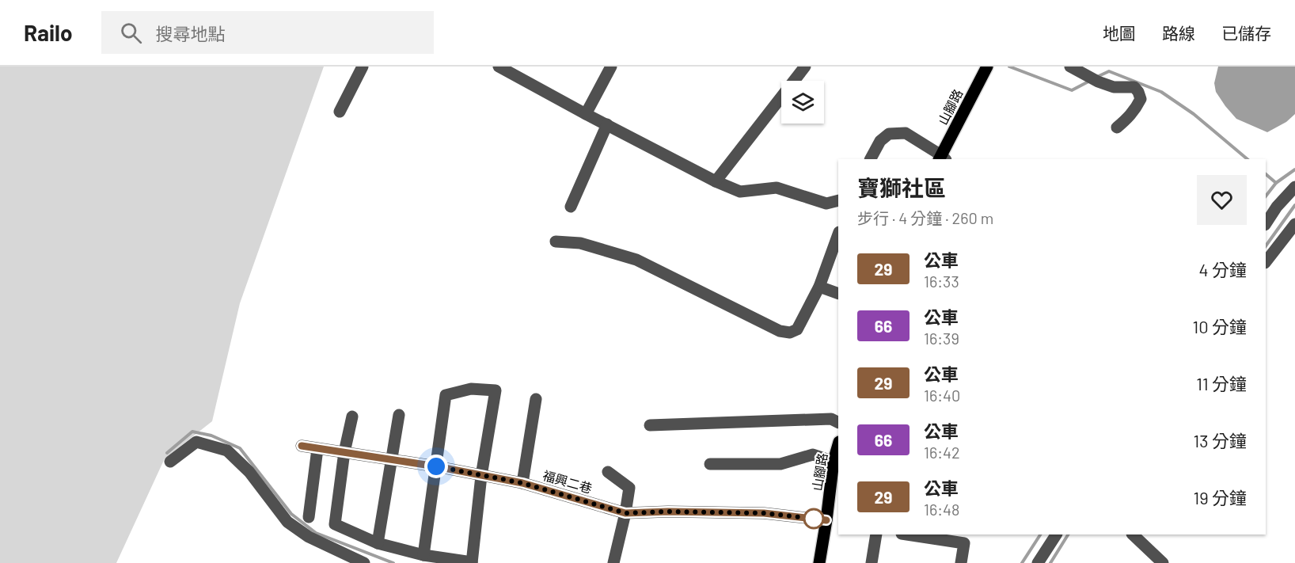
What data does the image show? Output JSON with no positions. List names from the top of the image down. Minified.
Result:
{"streets":{"main road":["山腳路"],"street":["福興二巷"]},"crossings":[["山腳路","福興二巷"]],"lines":["bus line 29"],"page":{"header":"Railo","search":"搜尋地點","nav":["地圖","路線","已儲存"],"heading":["寶獅社區","步行 · 4 分鐘 · 260 m"],"list":[{"mark":"29","name":"公車","note":"16:33","value":"4 分鐘"},{"mark":"66","name":"公車","note":"16:39","value":"10 分鐘"},{"mark":"29","name":"公車","note":"16:40","value":"11 分鐘"},{"mark":"66","name":"公車","note":"16:42","value":"13 分鐘"},{"mark":"29","name":"公車","note":"16:48","value":"19 分鐘"}]}}
